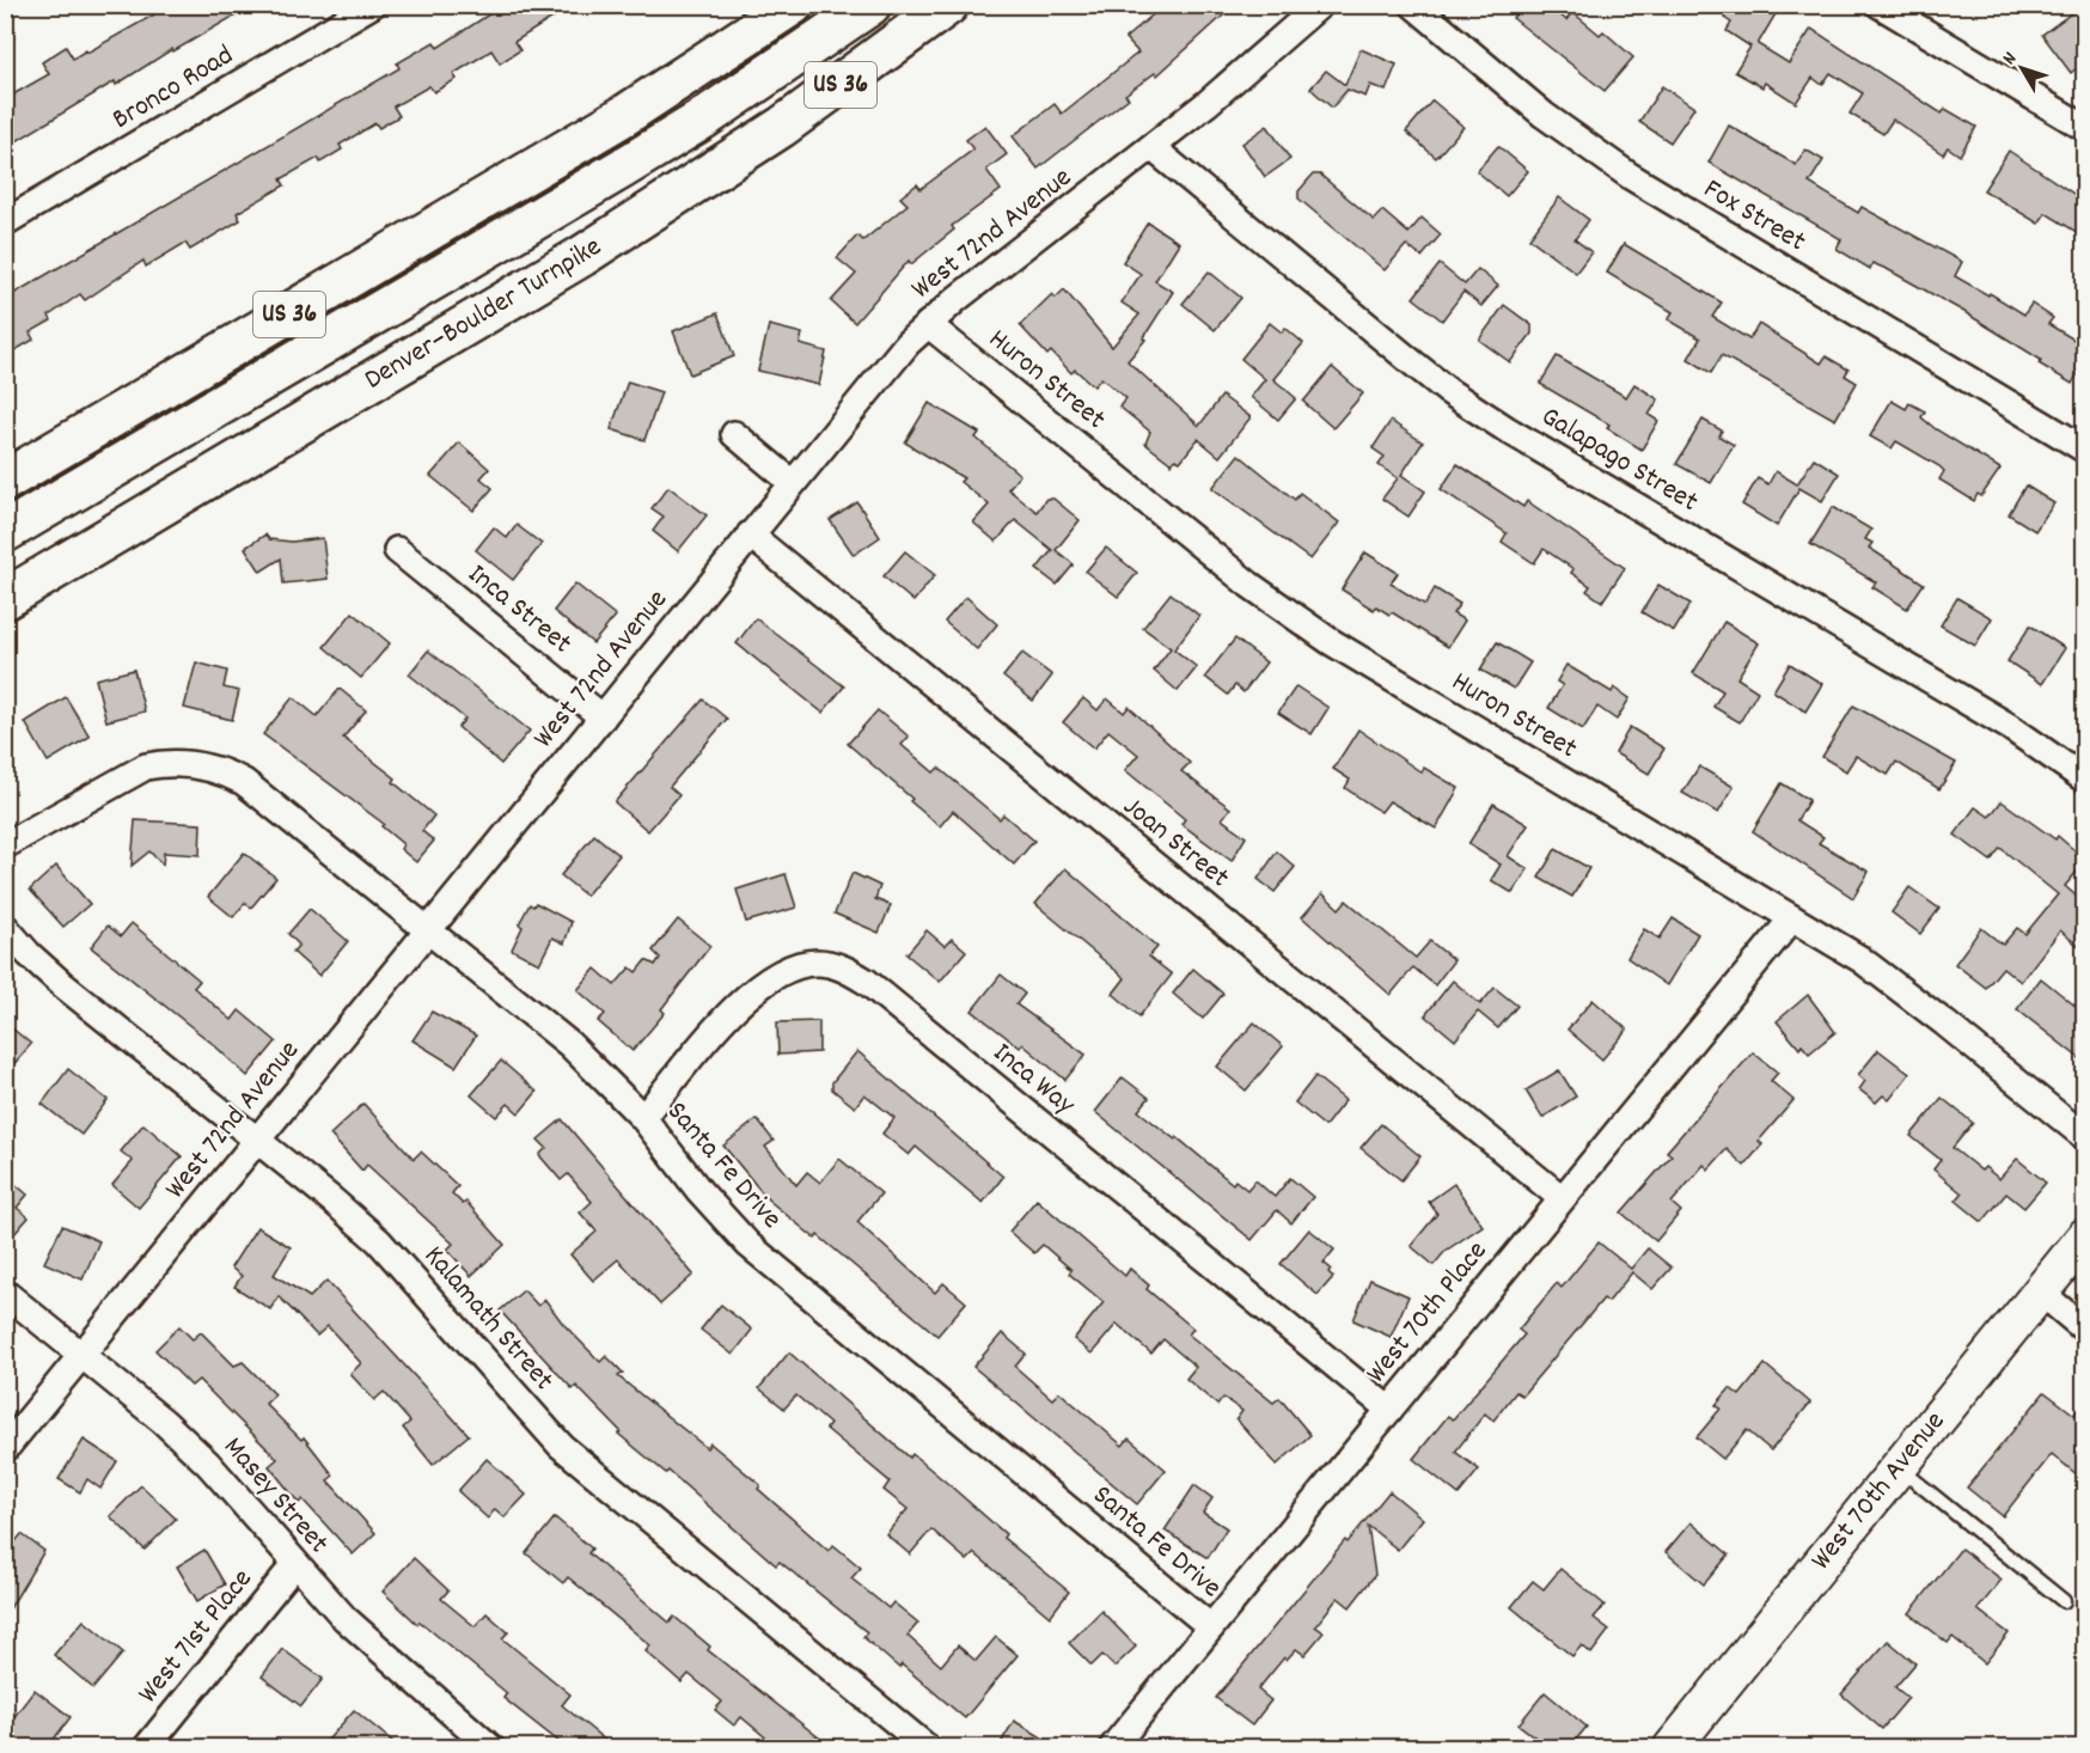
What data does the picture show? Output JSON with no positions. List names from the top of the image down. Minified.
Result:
{"streets":{"highway":["US 36","Denver–Boulder Turnpike"],"main road":["West 70th Avenue"],"street":["Bronco Road","Fox Street","West 72nd Avenue","Huron Street","Galapago Street","Inca Street","Joan Street","Inca Way","Santa Fe Drive","West 70th Place","Kalamath Street","Masey Street","West 71st Place"]},"crossings":[["West 72nd Avenue","Huron Street"],["West 72nd Avenue","Galapago Street"],["West 72nd Avenue","Inca Street"],["West 72nd Avenue","Joan Street"],["West 72nd Avenue","Santa Fe Drive"],["West 72nd Avenue","Kalamath Street"],["West 72nd Avenue","Masey Street"],["Huron Street","West 70th Place"],["Joan Street","West 70th Place"],["Inca Way","Santa Fe Drive"],["Inca Way","West 70th Place"],["Santa Fe Drive","West 70th Place"],["Masey Street","West 71st Place"]],"north":"top left"}
